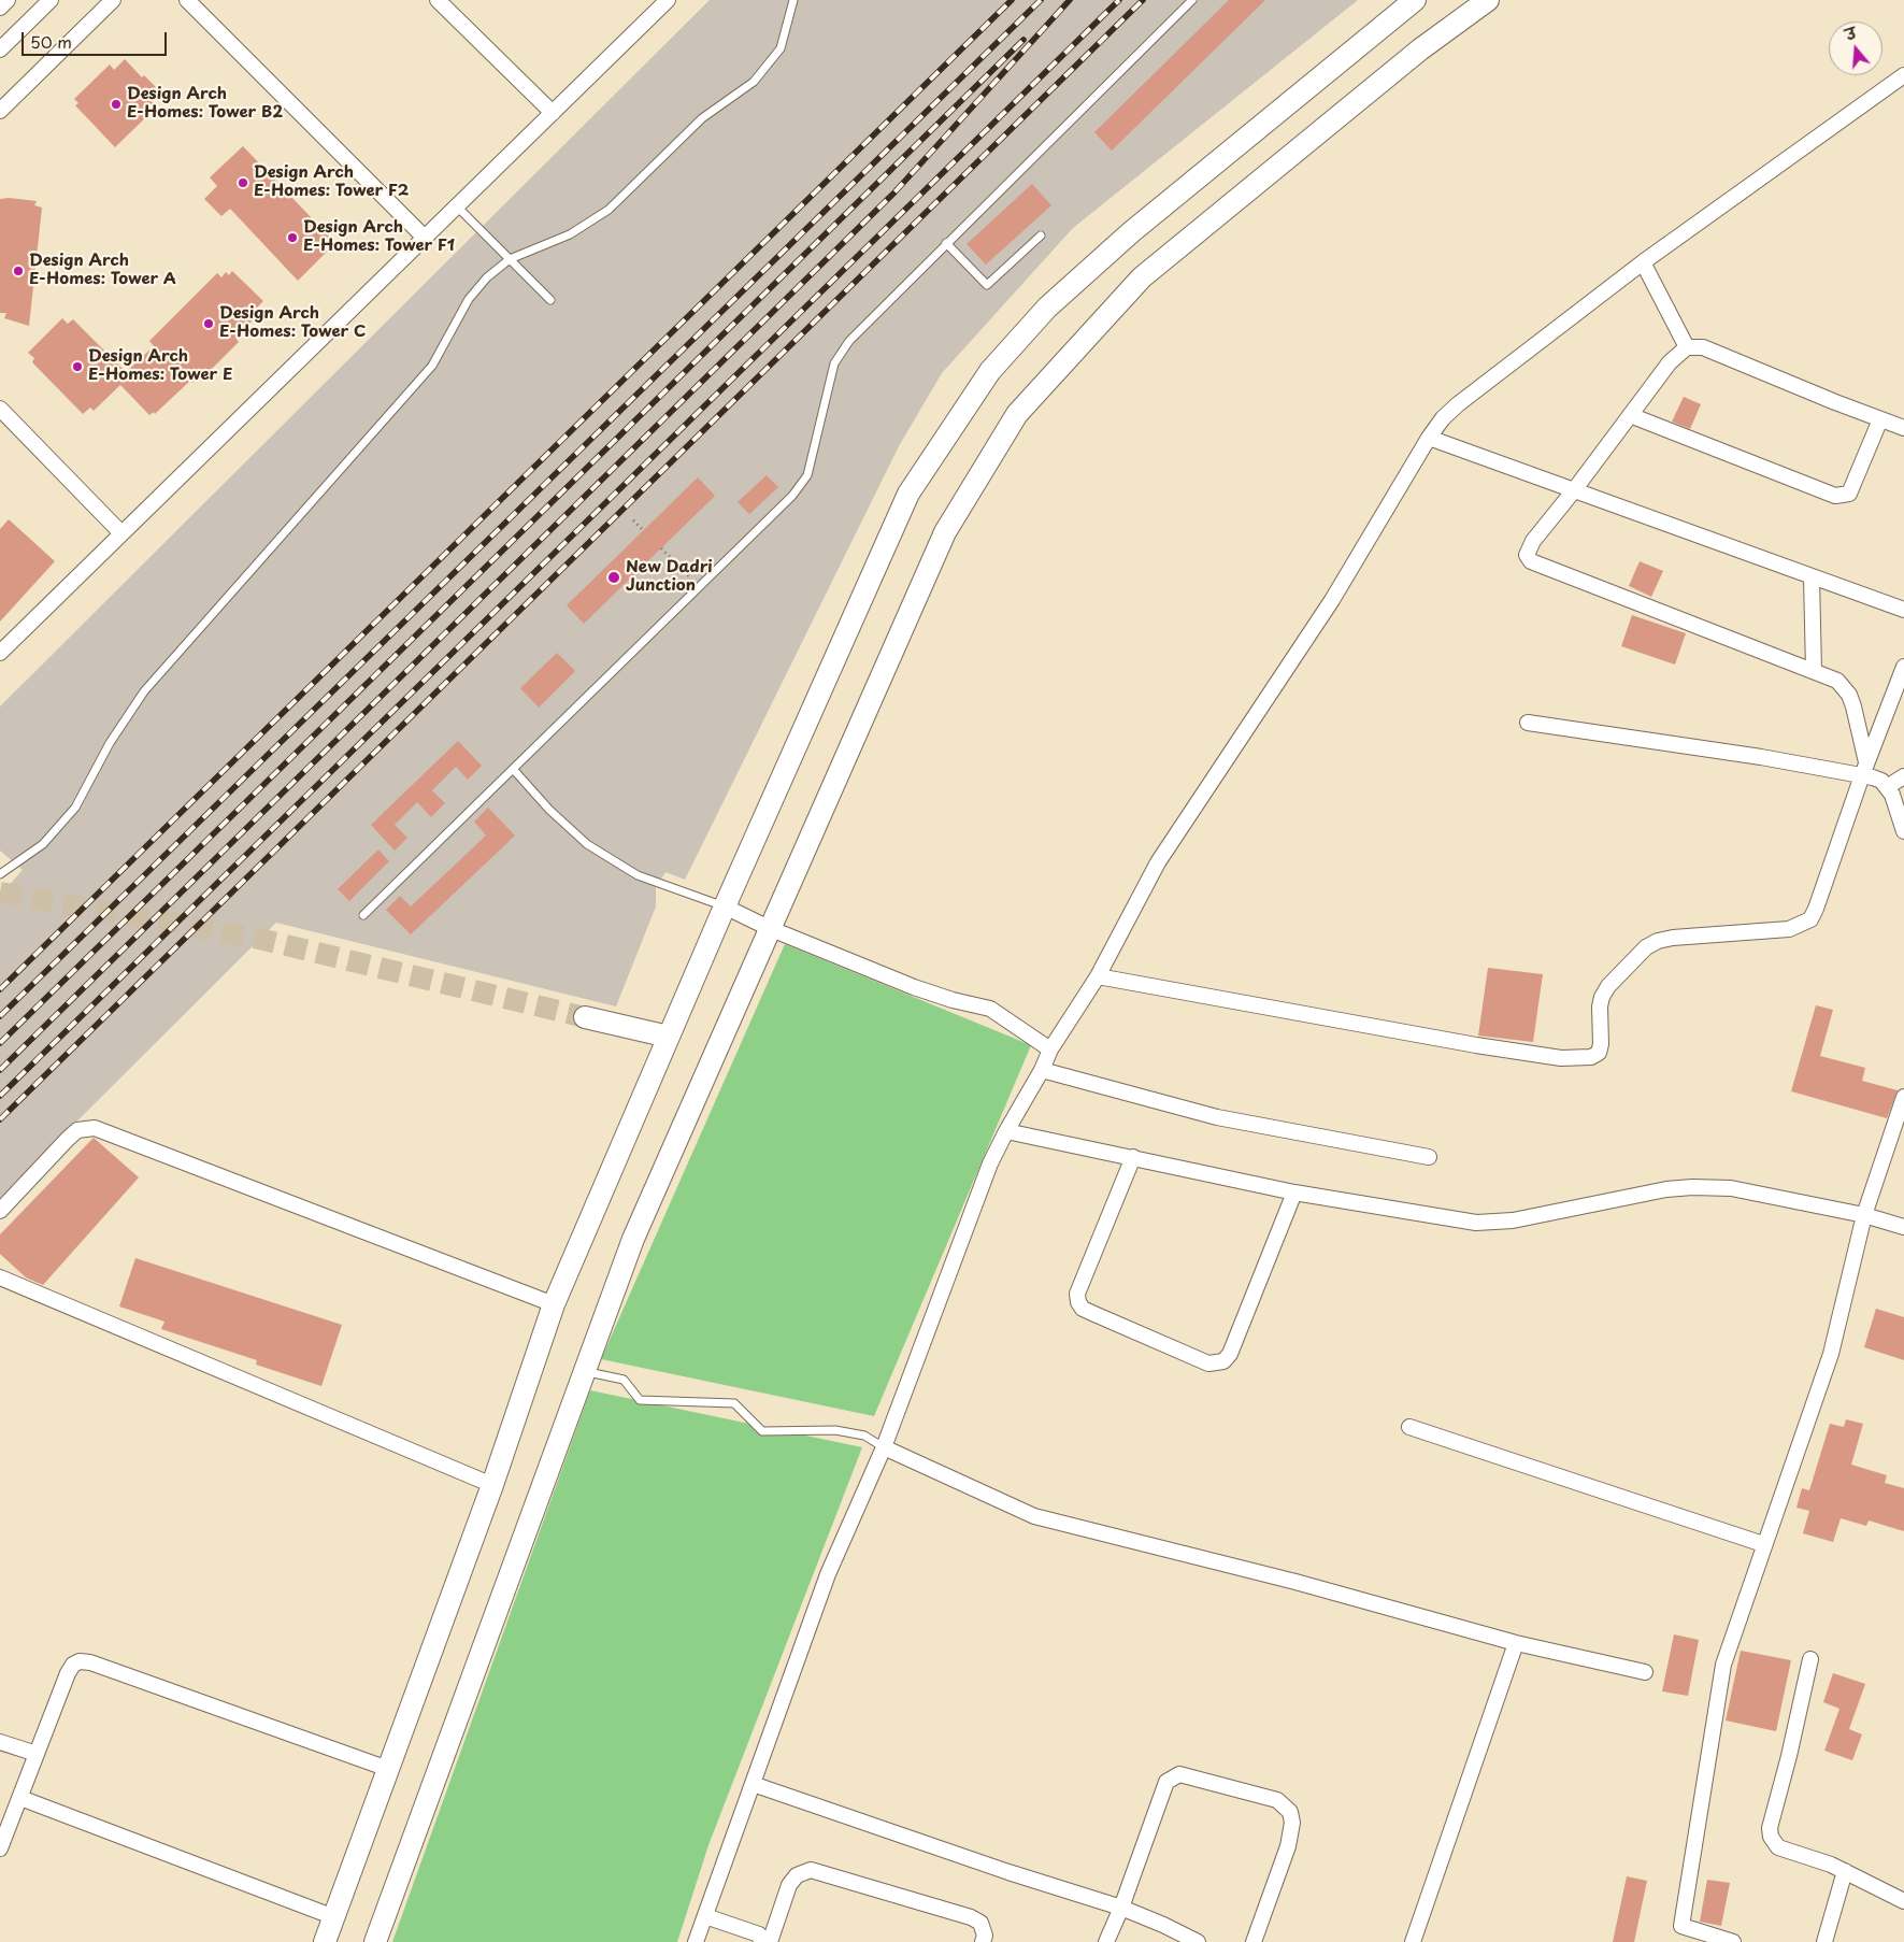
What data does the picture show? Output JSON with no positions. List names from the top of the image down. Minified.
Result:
{"places":["Design Arch E-Homes: Tower B2","Design Arch E-Homes: Tower F2","Design Arch E-Homes: Tower F1","Design Arch E-Homes: Tower A","Design Arch E-Homes: Tower C","Design Arch E-Homes: Tower E","New Dadri Junction"],"scale_bar":"50 m","north":"top"}
